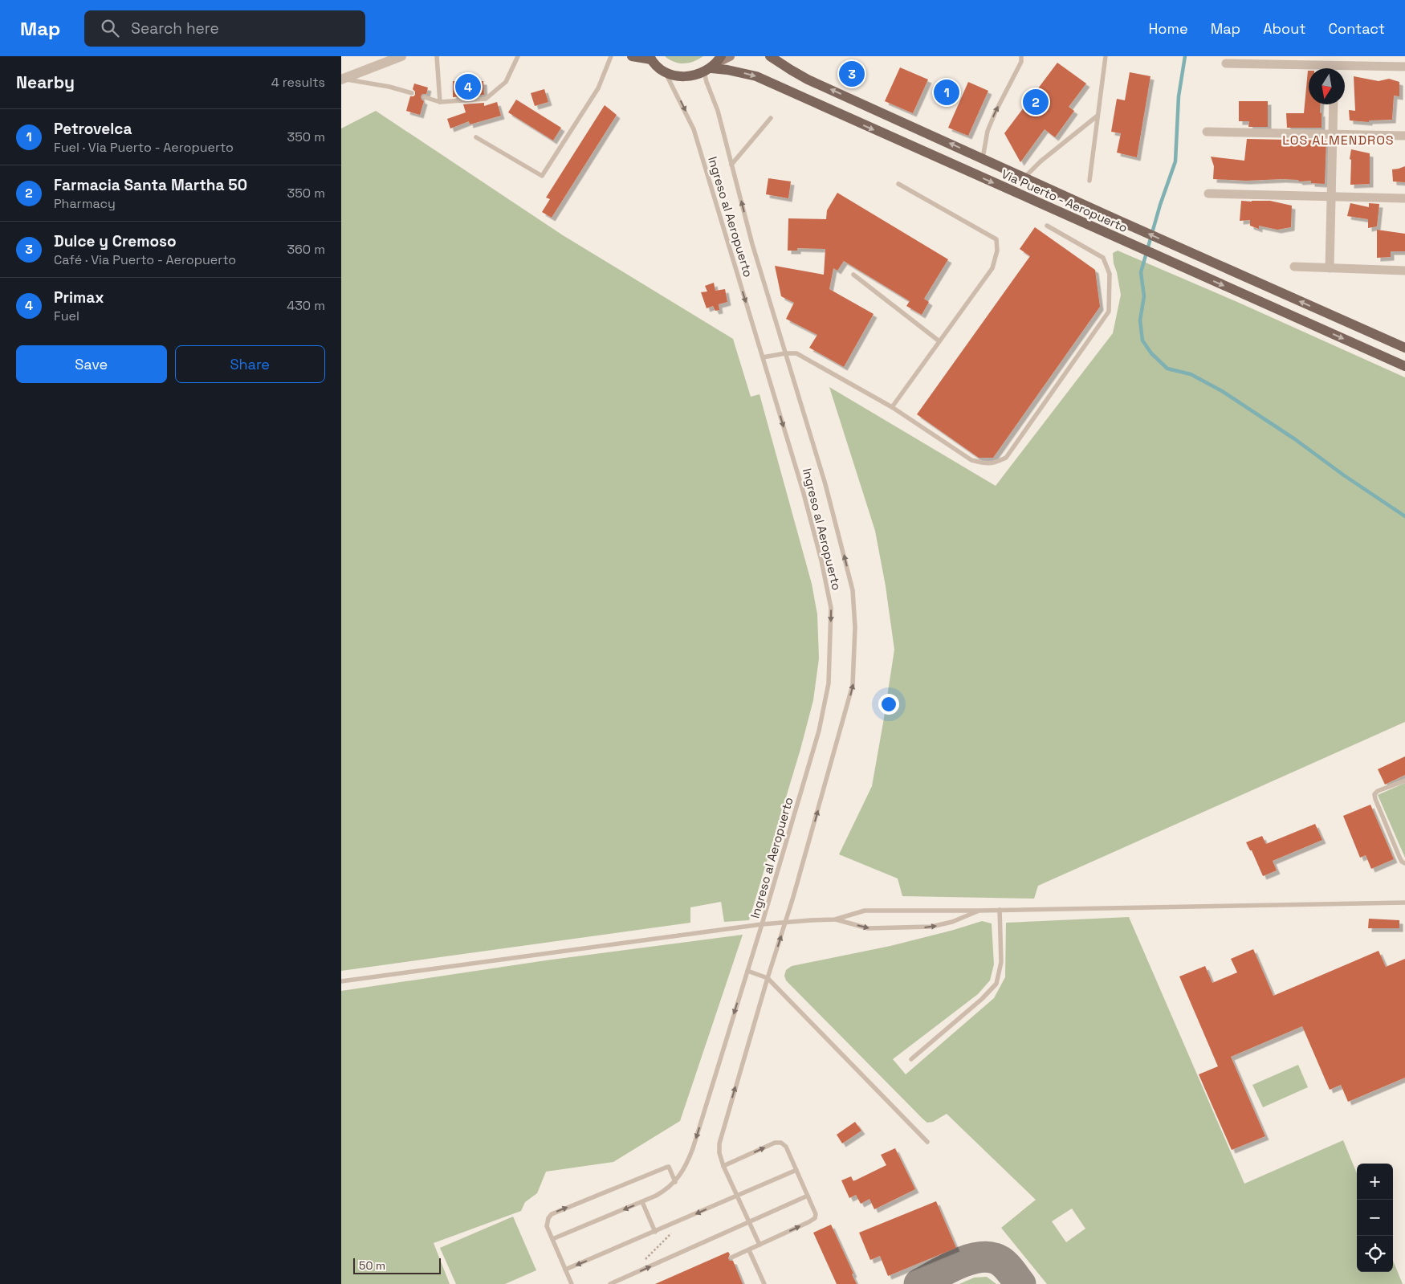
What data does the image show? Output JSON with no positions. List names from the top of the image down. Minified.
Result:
{"streets":{"main road":["Via Puerto - Aeropuerto"],"lane":["Ingreso al Aeropuerto"]},"crossings":[["Via Puerto - Aeropuerto","Ingreso al Aeropuerto"]],"districts":["LOS ALMENDROS"],"scale_bar":"50 m","north":"bottom","page":{"header":"Map","search":"Search here","nav":["Home","Map","About","Contact"],"heading":["Nearby","4 results"],"pins":["3","4","1","2"],"list":[{"mark":"1","name":"Petrovelca","note":"Fuel · Via Puerto - Aeropuerto","value":"350 m"},{"mark":"2","name":"Farmacia Santa Martha 50","note":"Pharmacy","value":"350 m"},{"mark":"3","name":"Dulce y Cremoso","note":"Café · Via Puerto - Aeropuerto","value":"360 m"},{"mark":"4","name":"Primax","note":"Fuel","value":"430 m"}],"buttons":["Save","Share"],"map_buttons":["+","−"],"scale":"50 m"}}
